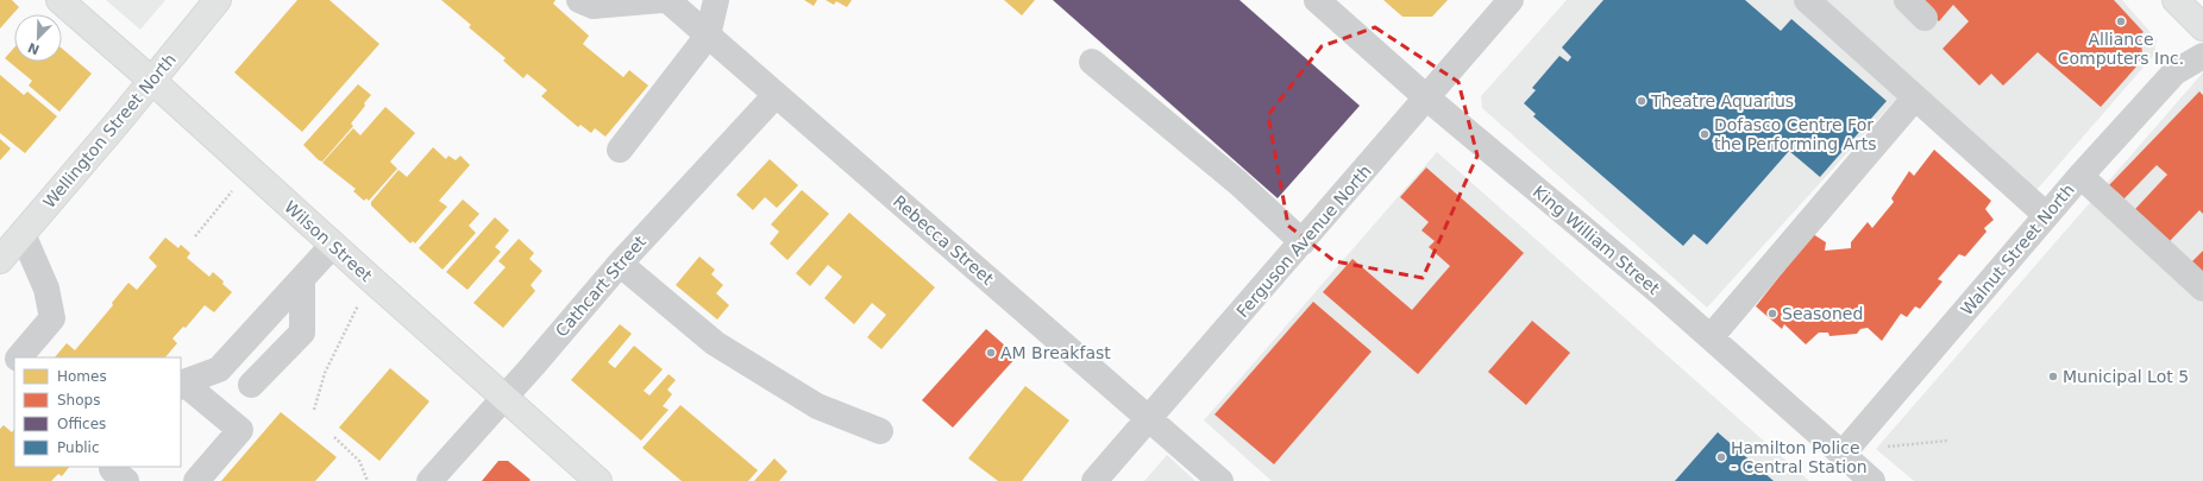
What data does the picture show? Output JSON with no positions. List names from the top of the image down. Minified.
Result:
{"streets":{"main road":["Wellington Street North","Wilson Street"],"street":["Rebecca Street","King William Street","Ferguson Avenue North","Walnut Street North","Cathcart Street"]},"crossings":[["Wellington Street North","Wilson Street"],["Rebecca Street","Ferguson Avenue North"],["Rebecca Street","Cathcart Street"],["King William Street","Ferguson Avenue North"],["King William Street","Walnut Street North"],["Wilson Street","Cathcart Street"]],"places":["Alliance Computers Inc.","Theatre Aquarius","Dofasco Centre For the Performing Arts","Seasoned","AM Breakfast","Municipal Lot 5","Hamilton Police - Central Station"],"legend":["Homes","Shops","Offices","Public"],"north":"bottom left"}
